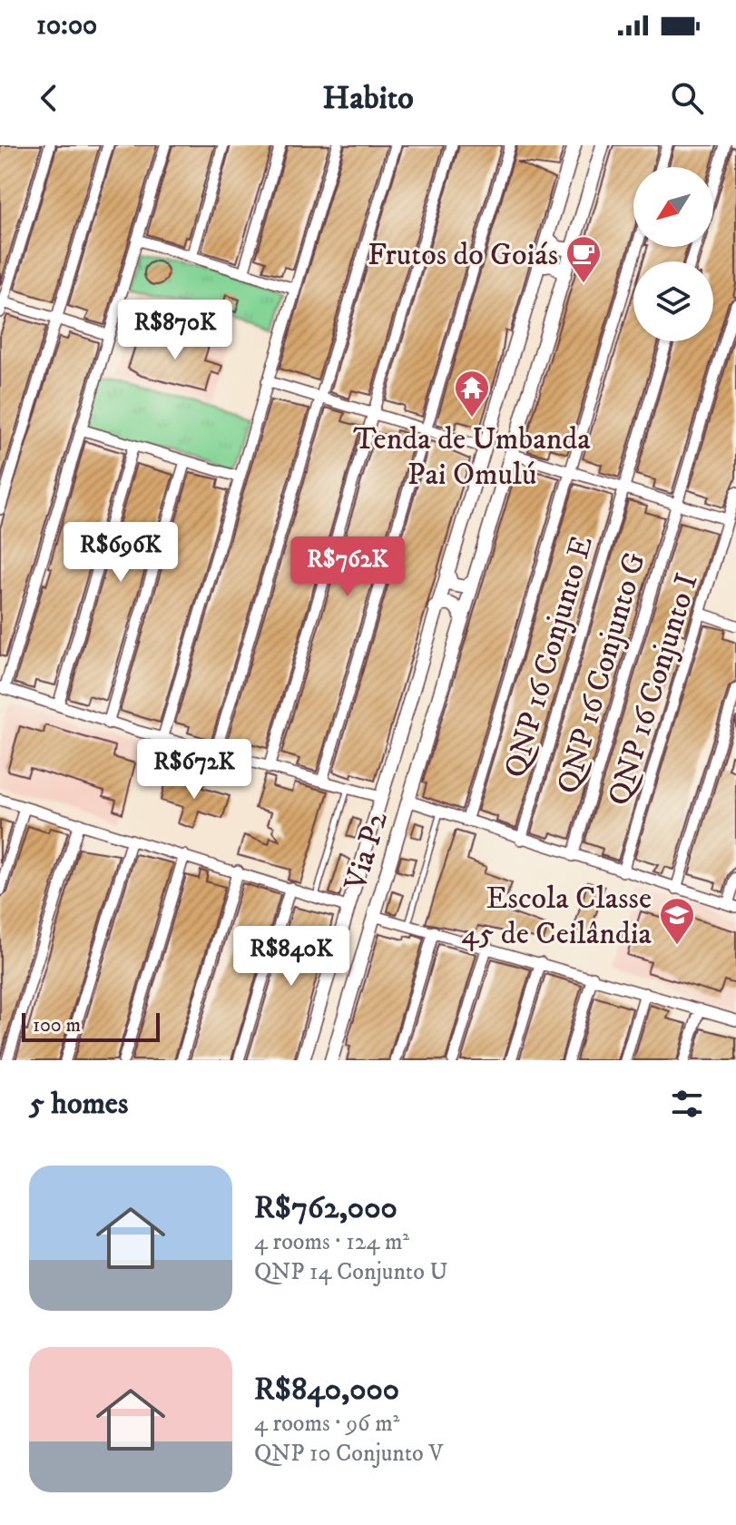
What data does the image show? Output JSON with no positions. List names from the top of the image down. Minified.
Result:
{"streets":{"street":["QNP 16 Conjunto E","QNP 16 Conjunto G","QNP 16 Conjunto I","Via P2"]},"places":{"cafe":["Frutos do Goiás"],"temple":["Tenda de Umbanda Pai Omulú"],"school or university":["Escola Classe 45 de Ceilândia"]},"scale_bar":"100 m","north":"bottom left","page":{"status":"10:00","header":"Habito","price":["R$870K","R$696K","R$762K","R$672K","R$840K"],"scale":"100 m","heading":"5 homes","list":[{"name":"R$762,000","note":"4 rooms · 124 m² · QNP 14 Conjunto U"},{"name":"R$840,000","note":"4 rooms · 96 m² · QNP 10 Conjunto V"}]}}
